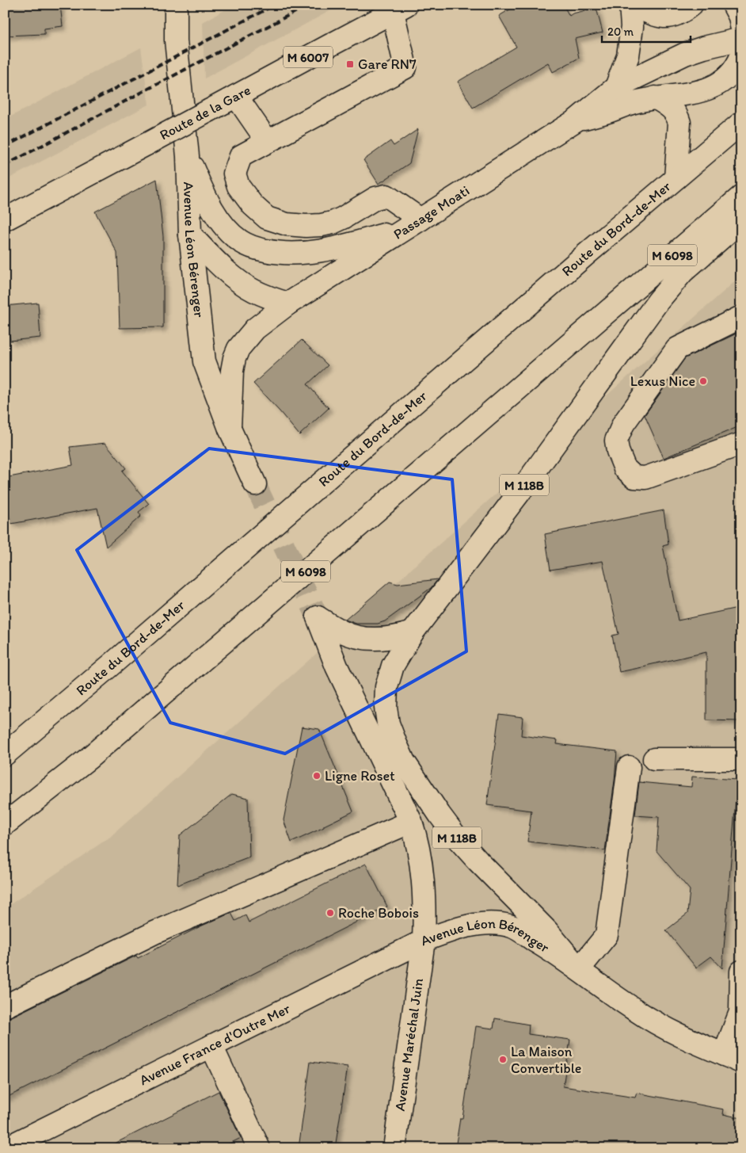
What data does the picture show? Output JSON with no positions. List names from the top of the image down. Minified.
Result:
{"streets":{"main road":["M 6007","Route de la Gare","Passage Moati","Route du Bord-de-Mer","Avenue Léon Bérenger","M 6098","M 118B","Avenue France d'Outre Mer","Avenue Maréchal Juin"]},"crossings":[["Passage Moati","Avenue Léon Bérenger"],["Avenue Léon Bérenger","M 118B"],["Avenue Léon Bérenger","Avenue France d'Outre Mer"],["Avenue Léon Bérenger","Avenue Maréchal Juin"],["Avenue France d'Outre Mer","Avenue Maréchal Juin"]],"places":{"transit":["Gare RN7"],"other":["Lexus Nice","Ligne Roset","Roche Bobois","La Maison Convertible"]},"scale_bar":"20 m"}
